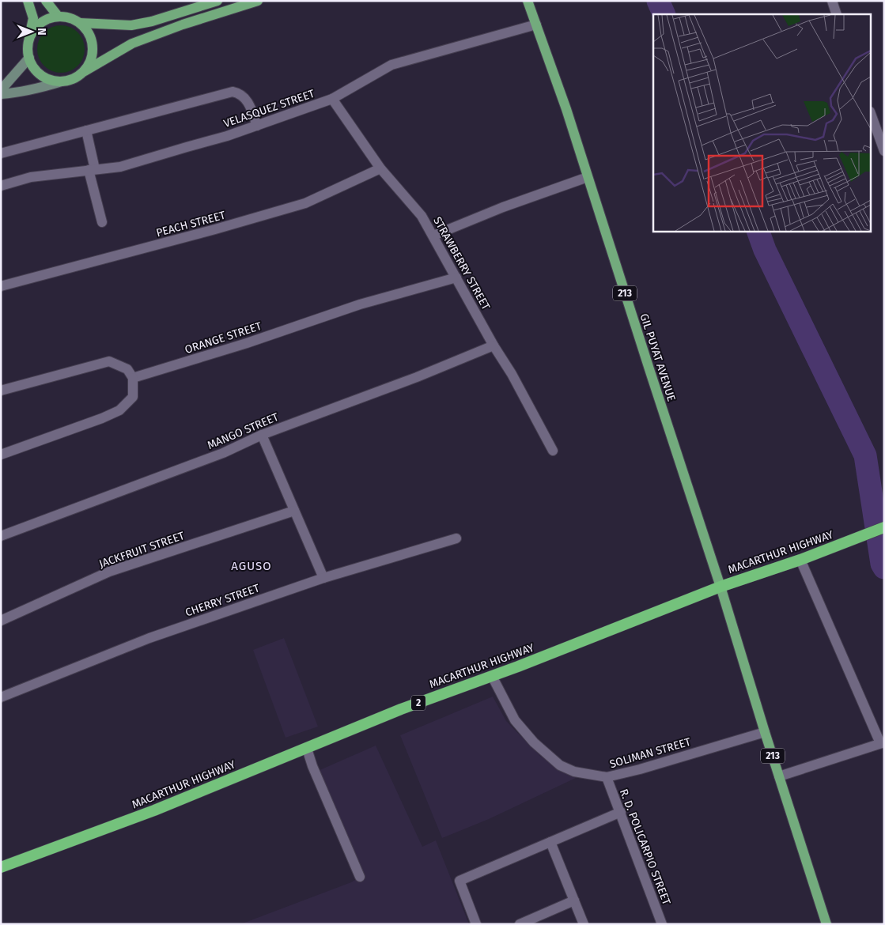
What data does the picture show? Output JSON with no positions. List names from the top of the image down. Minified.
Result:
{"streets":{"highway":["MACARTHUR HIGHWAY","2"],"main road":["213","GIL PUYAT AVENUE"],"street":["VELASQUEZ STREET","PEACH STREET","STRAWBERRY STREET","ORANGE STREET","MANGO STREET","JACKFRUIT STREET","CHERRY STREET","SOLIMAN STREET","R. D. POLICARPIO STREET"]},"crossings":[["VELASQUEZ STREET","STRAWBERRY STREET"],["VELASQUEZ STREET","GIL PUYAT AVENUE"],["PEACH STREET","STRAWBERRY STREET"],["STRAWBERRY STREET","ORANGE STREET"],["STRAWBERRY STREET","MANGO STREET"],["213","GIL PUYAT AVENUE"],["213","MACARTHUR HIGHWAY"],["213","SOLIMAN STREET"],["GIL PUYAT AVENUE","MACARTHUR HIGHWAY"],["MACARTHUR HIGHWAY","SOLIMAN STREET"],["SOLIMAN STREET","R. D. POLICARPIO STREET"]],"districts":["AGUSO"],"north":"right"}
